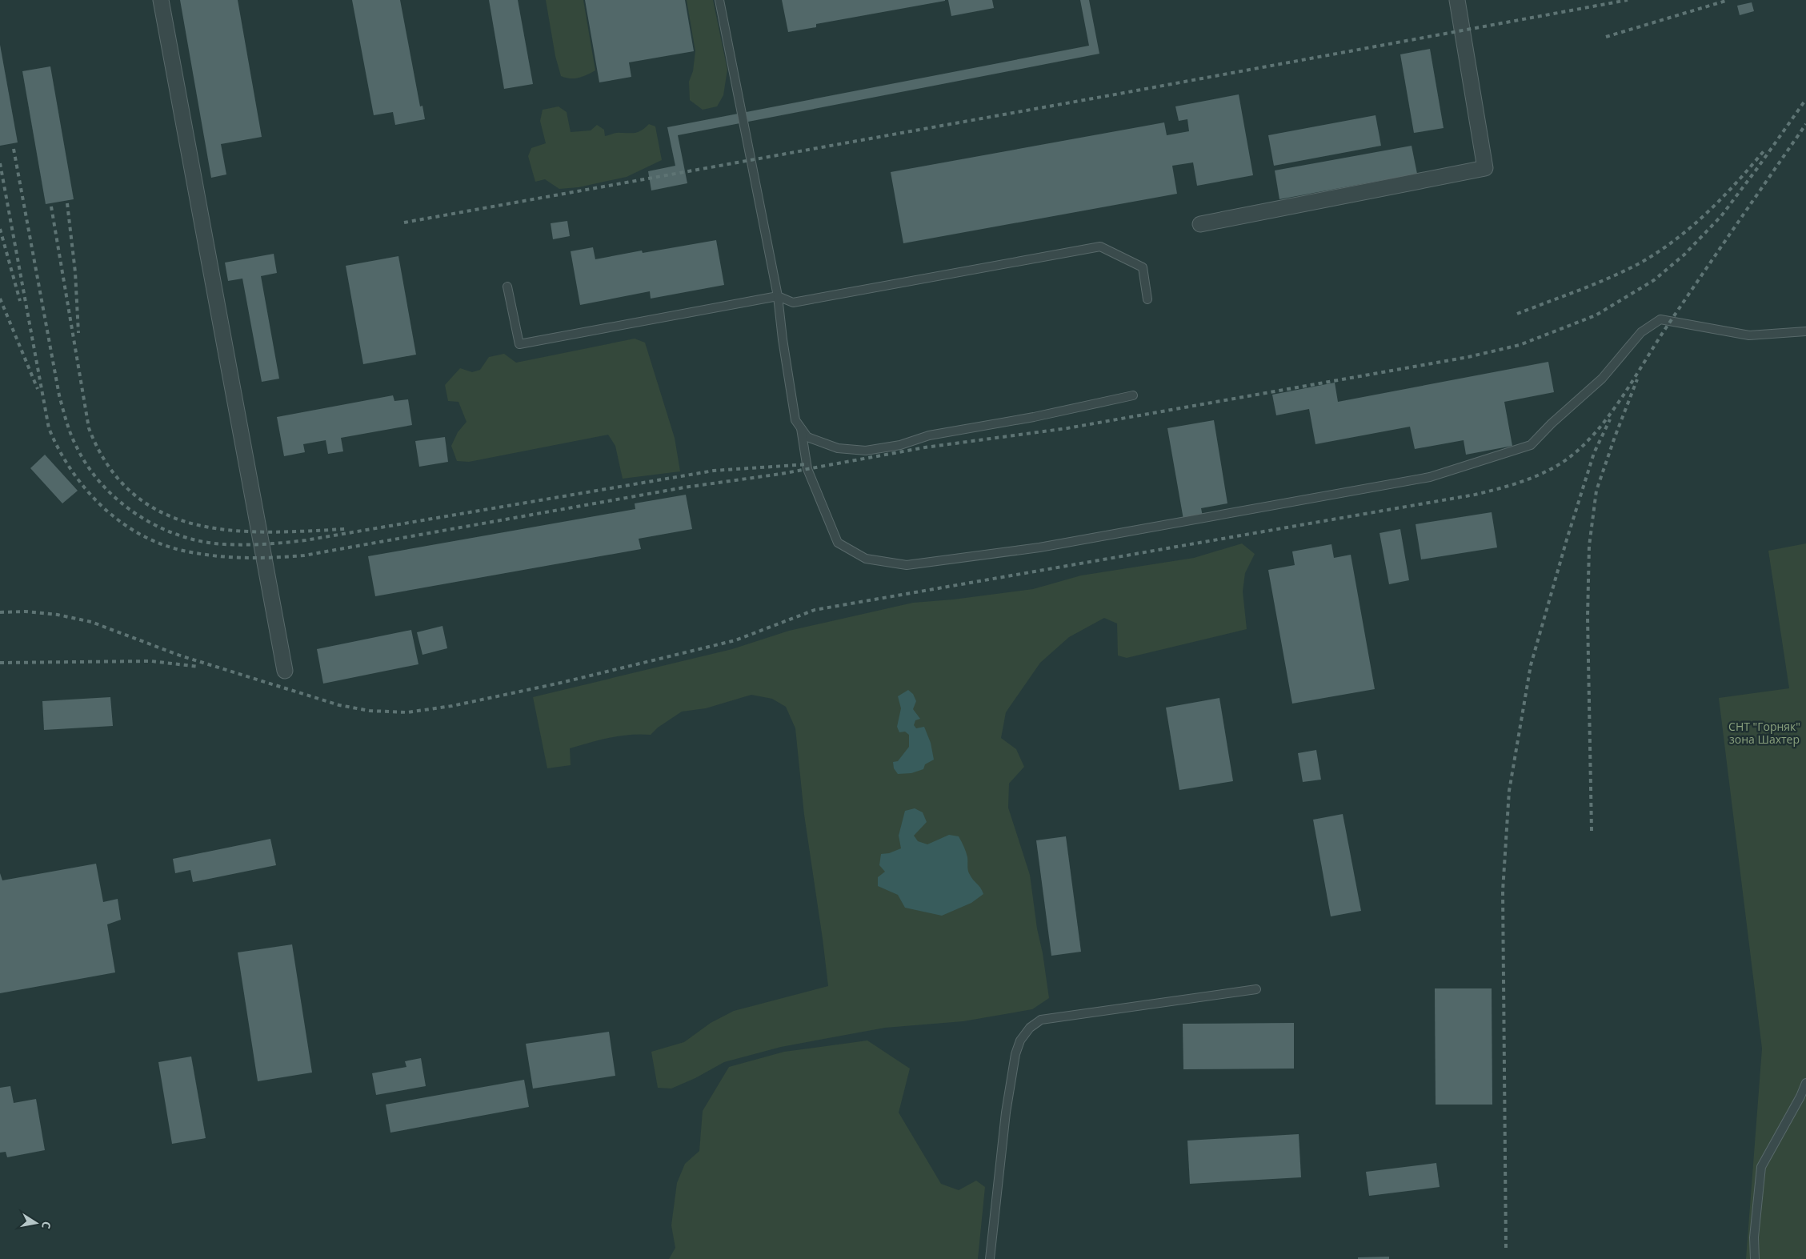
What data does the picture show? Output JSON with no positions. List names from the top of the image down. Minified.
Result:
{"parks":["СНТ \"Горняк\" зона Шахтер"],"north":"right"}
